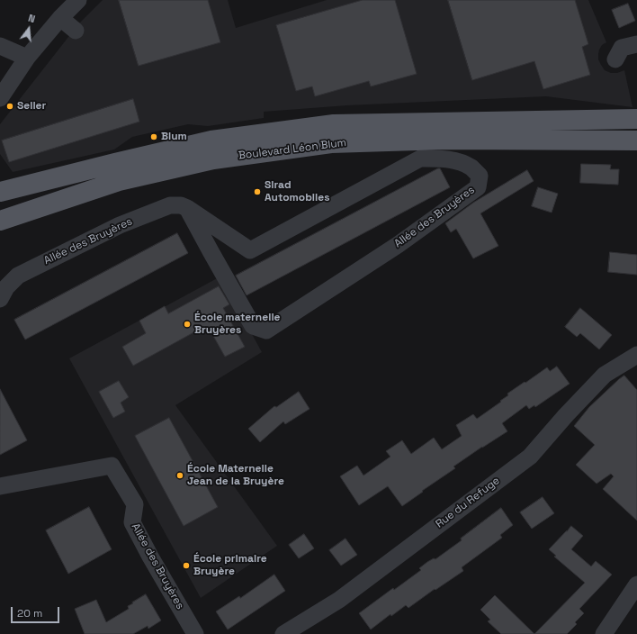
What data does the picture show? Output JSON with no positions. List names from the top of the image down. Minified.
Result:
{"streets":{"main road":["Boulevard Léon Blum"],"street":["Allée des Bruyères","Rue du Refuge"]},"places":["Seiler","Blum","Sirad Automobiles","École maternelle Bruyères","École Maternelle Jean de la Bruyère","École primaire Bruyère"],"scale_bar":"20 m","north":"top"}
